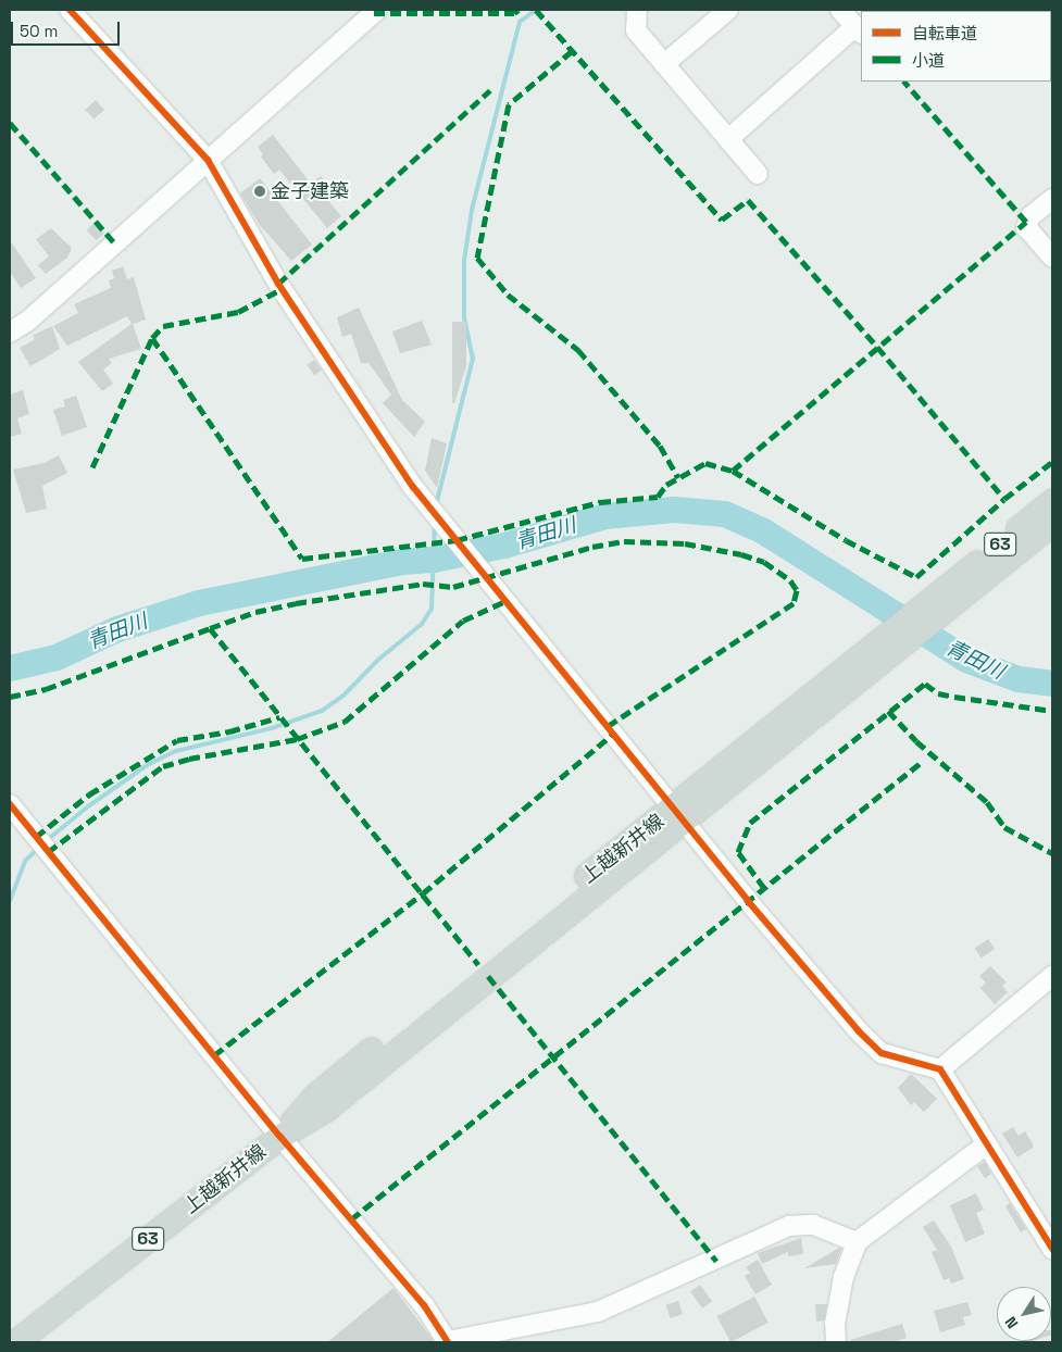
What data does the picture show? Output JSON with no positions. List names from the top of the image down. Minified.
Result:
{"streets":{"main road":["63","上越新井線"]},"water":["青田川"],"places":["金子建築"],"legend":["自転車道","小道"],"scale_bar":"50 m","north":"bottom left"}
